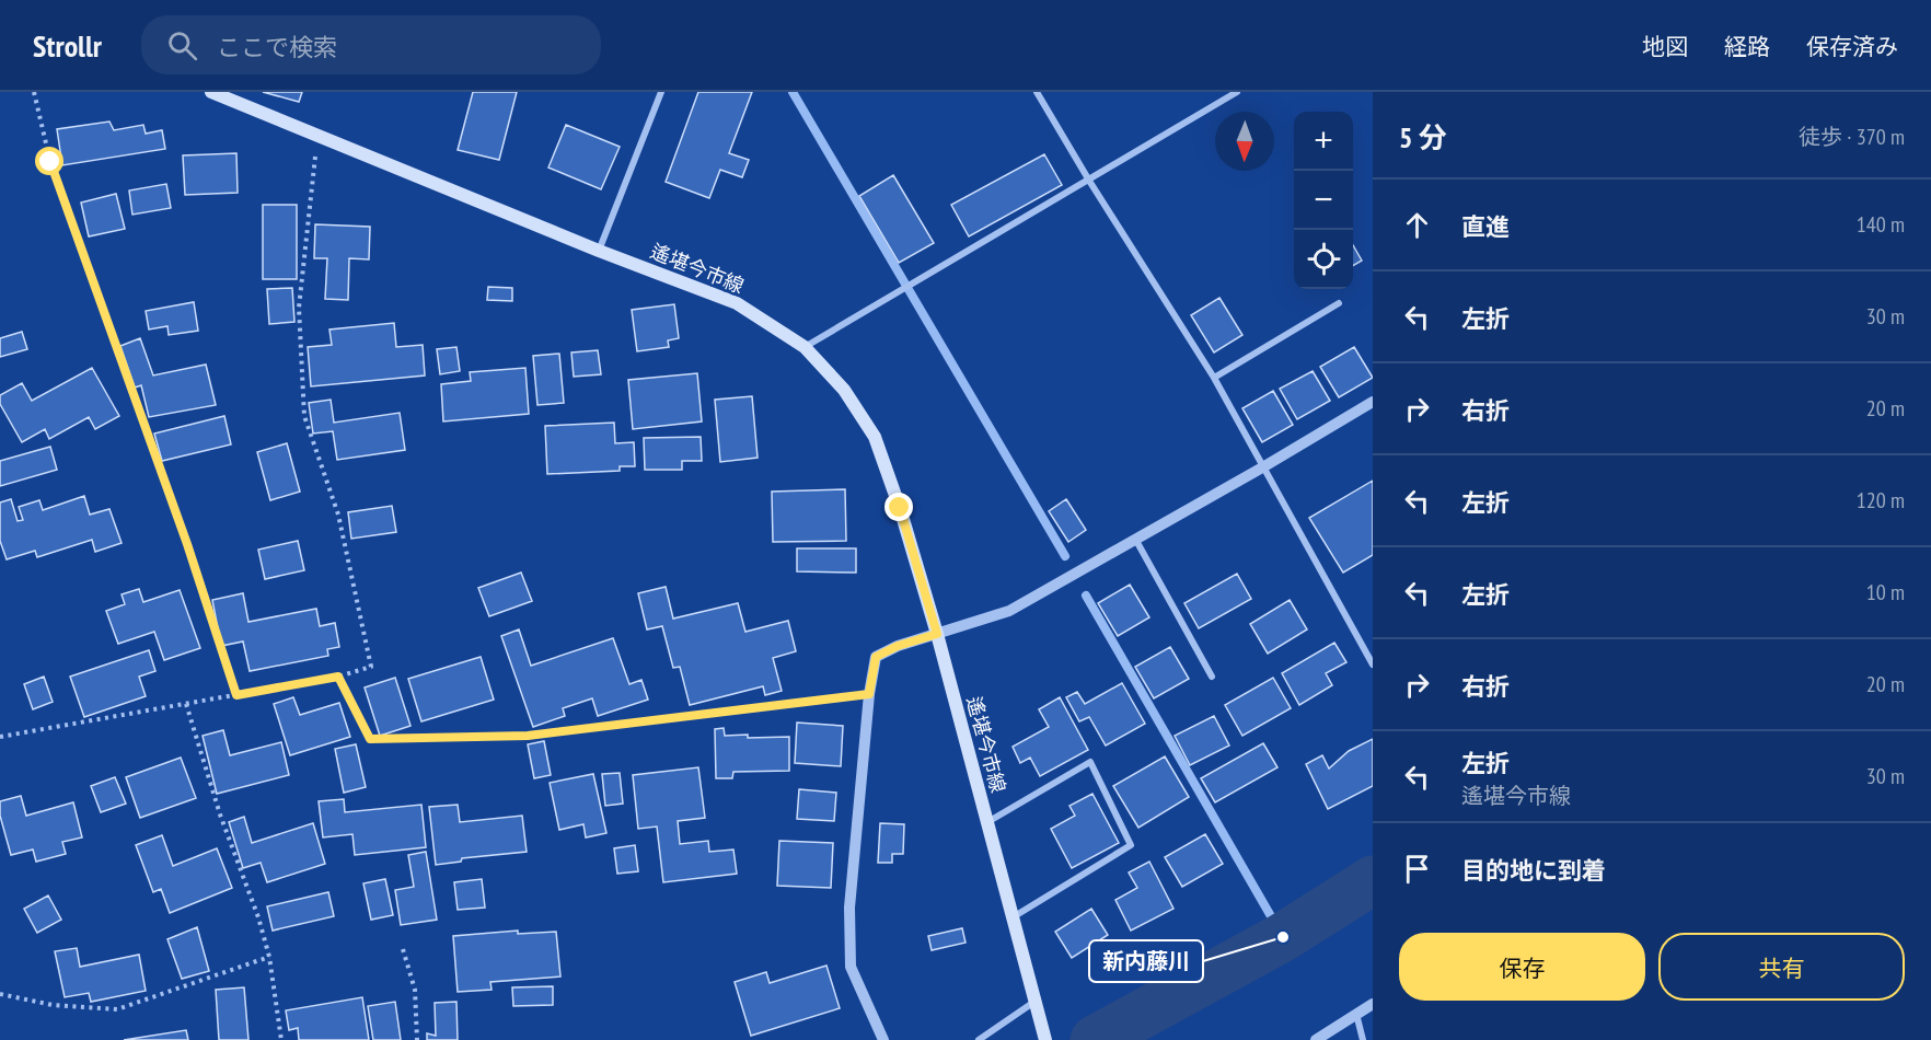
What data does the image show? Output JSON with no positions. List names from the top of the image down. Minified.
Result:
{"streets":{"main road":["遙堪今市線"]},"places":["新内藤川"],"north":"bottom","page":{"header":"Strollr","search":"ここで検索","nav":["地図","経路","保存済み"],"heading":["5 分","徒歩 · 370 m"],"map_buttons":["+","−"],"list":[["直進","140 m"],["左折","30 m"],["右折","20 m"],["左折","120 m"],["左折","10 m"],["右折","20 m"],["左折","遙堪今市線","30 m"],"目的地に到着"],"buttons":["保存","共有"]}}
